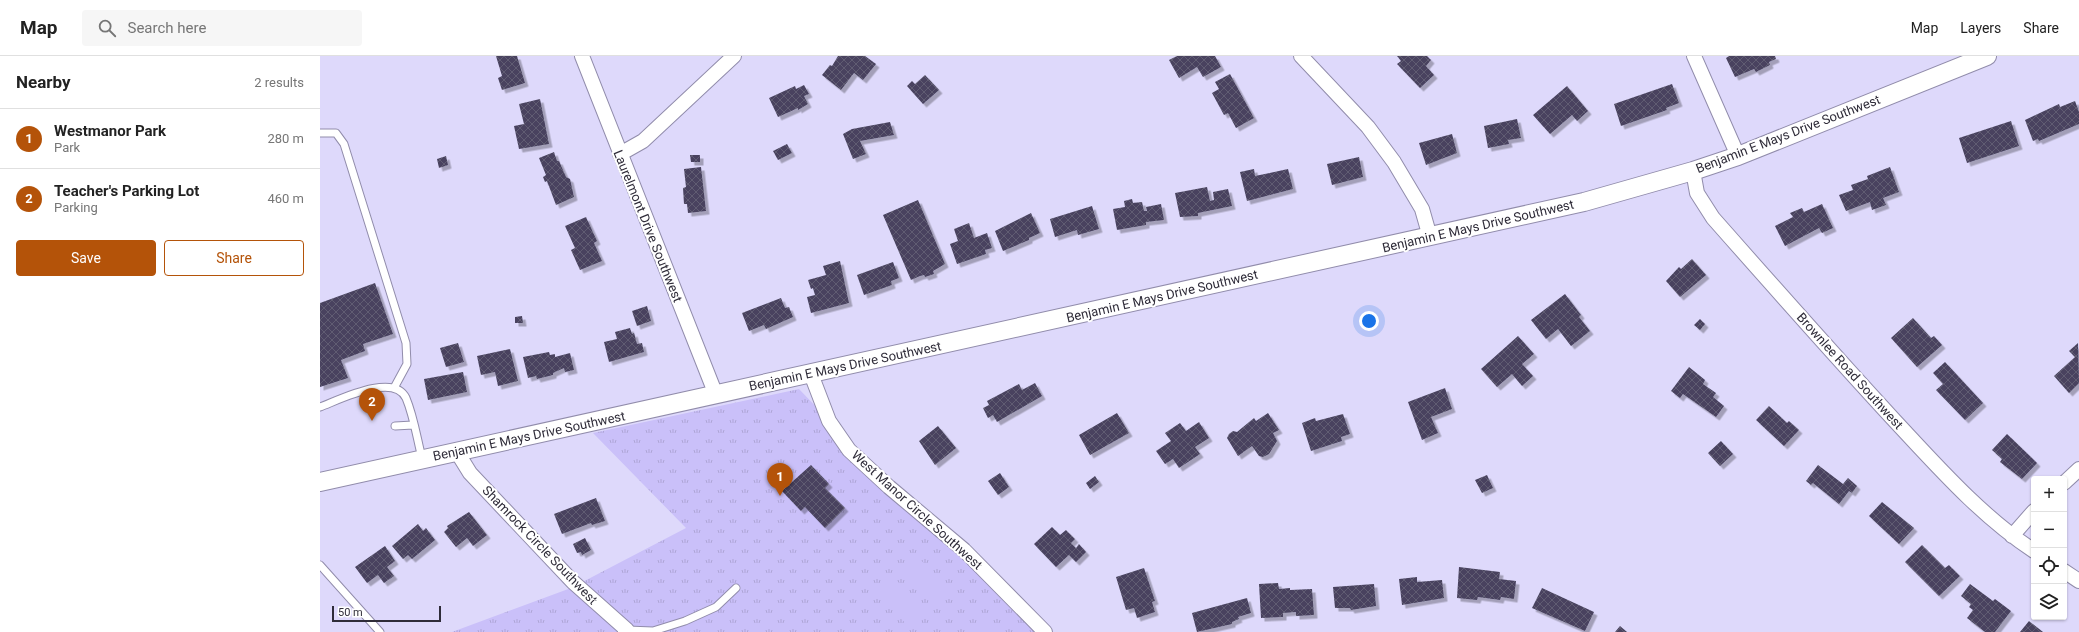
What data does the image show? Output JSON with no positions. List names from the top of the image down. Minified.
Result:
{"streets":{"street":["Benjamin E Mays Drive Southwest","Laurelmont Drive Southwest","Brownlee Road Southwest","West Manor Circle Southwest","Shamrock Circle Southwest"]},"crossings":[["Benjamin E Mays Drive Southwest","Laurelmont Drive Southwest"],["Benjamin E Mays Drive Southwest","Brownlee Road Southwest"],["Benjamin E Mays Drive Southwest","West Manor Circle Southwest"],["Benjamin E Mays Drive Southwest","Shamrock Circle Southwest"]],"scale_bar":"50 m","page":{"header":"Map","search":"Search here","nav":["Map","Layers","Share"],"heading":["Nearby","2 results"],"list":[{"mark":"1","name":"Westmanor Park","note":"Park","value":"280 m"},{"mark":"2","name":"Teacher's Parking Lot","note":"Parking","value":"460 m"}],"buttons":["Save","Share"],"pins":["2","1"],"map_buttons":["+","−"],"scale":"50 m"}}
